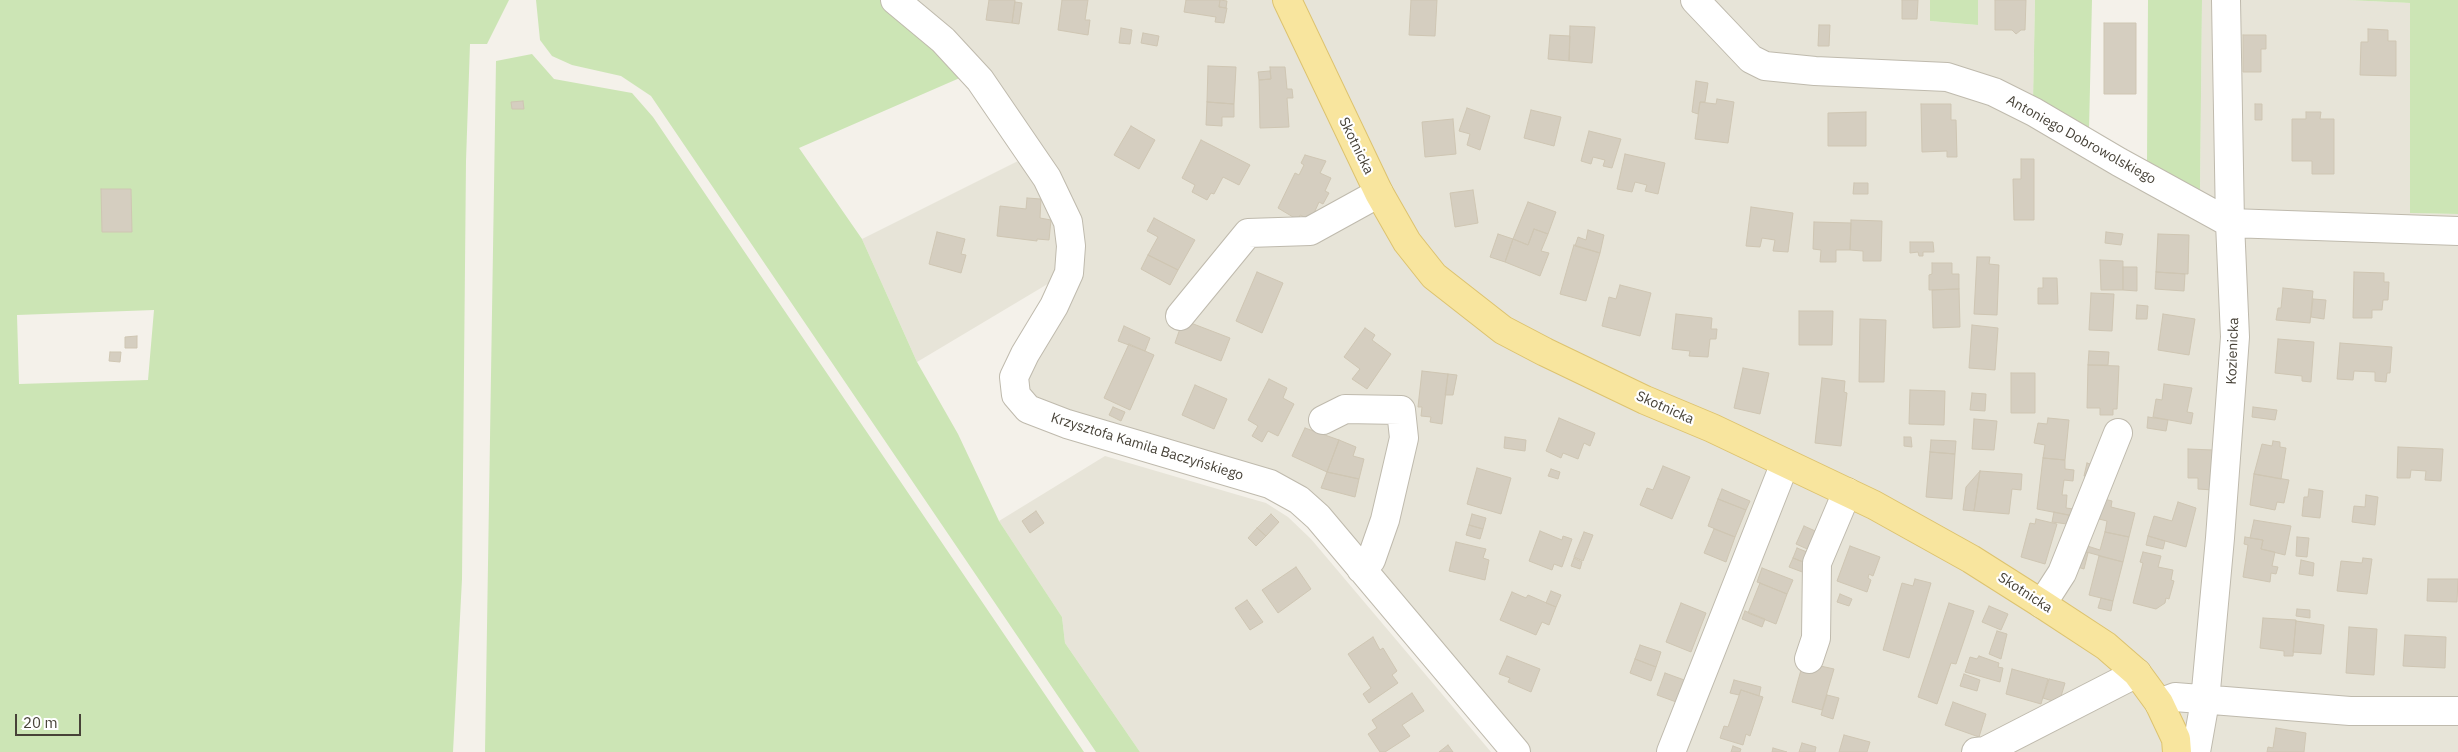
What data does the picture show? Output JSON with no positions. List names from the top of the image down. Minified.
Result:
{"streets":{"main road":["Skotnicka"],"street":["Antoniego Dobrowolskiego","Kozienicka","Krzysztofa Kamila Baczyńskiego"]},"crossings":[["Antoniego Dobrowolskiego","Kozienicka"]],"scale_bar":"20 m"}
